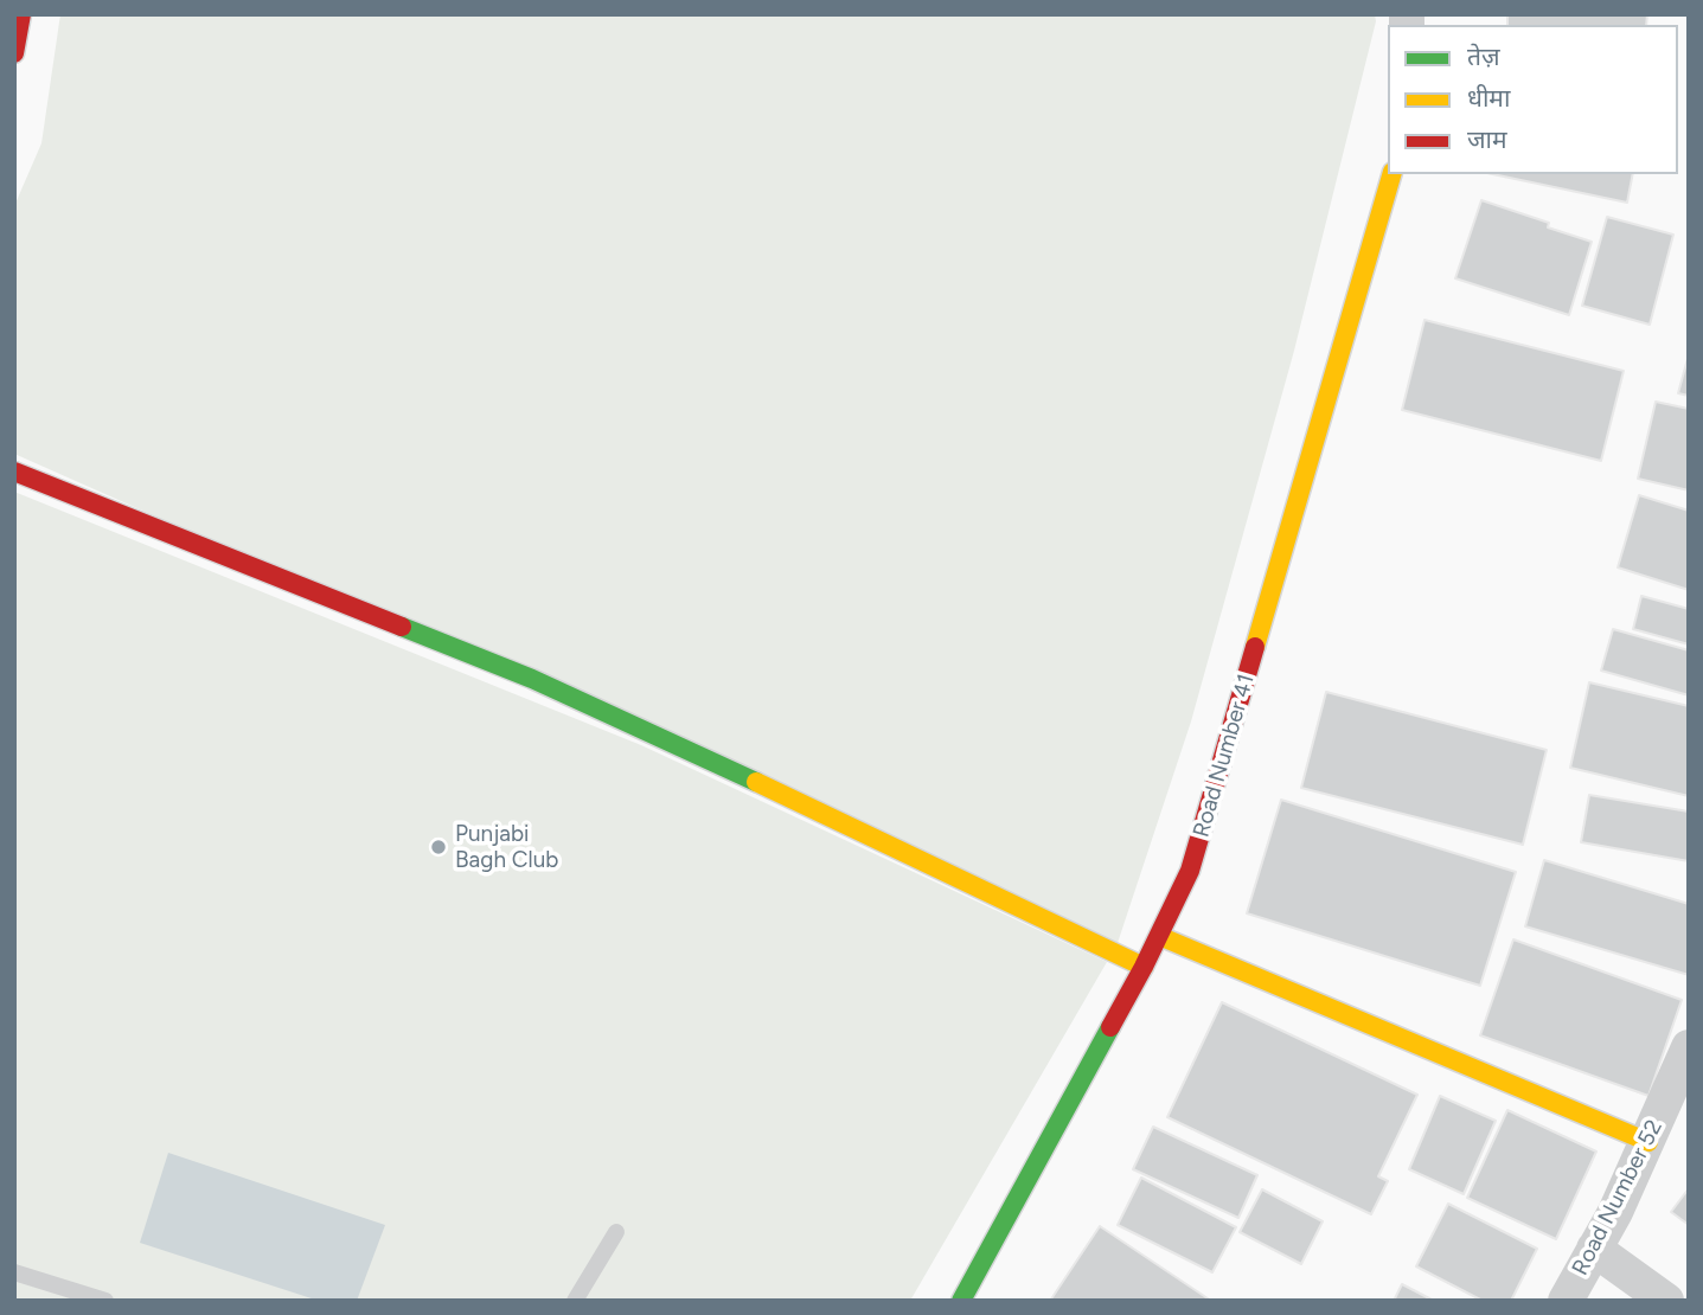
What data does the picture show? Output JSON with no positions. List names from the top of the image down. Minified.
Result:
{"streets":{"street":["Road Number 41","Road Number 52"]},"places":["Punjabi Bagh Club"],"legend":["तेज़","धीमा","जाम"]}
